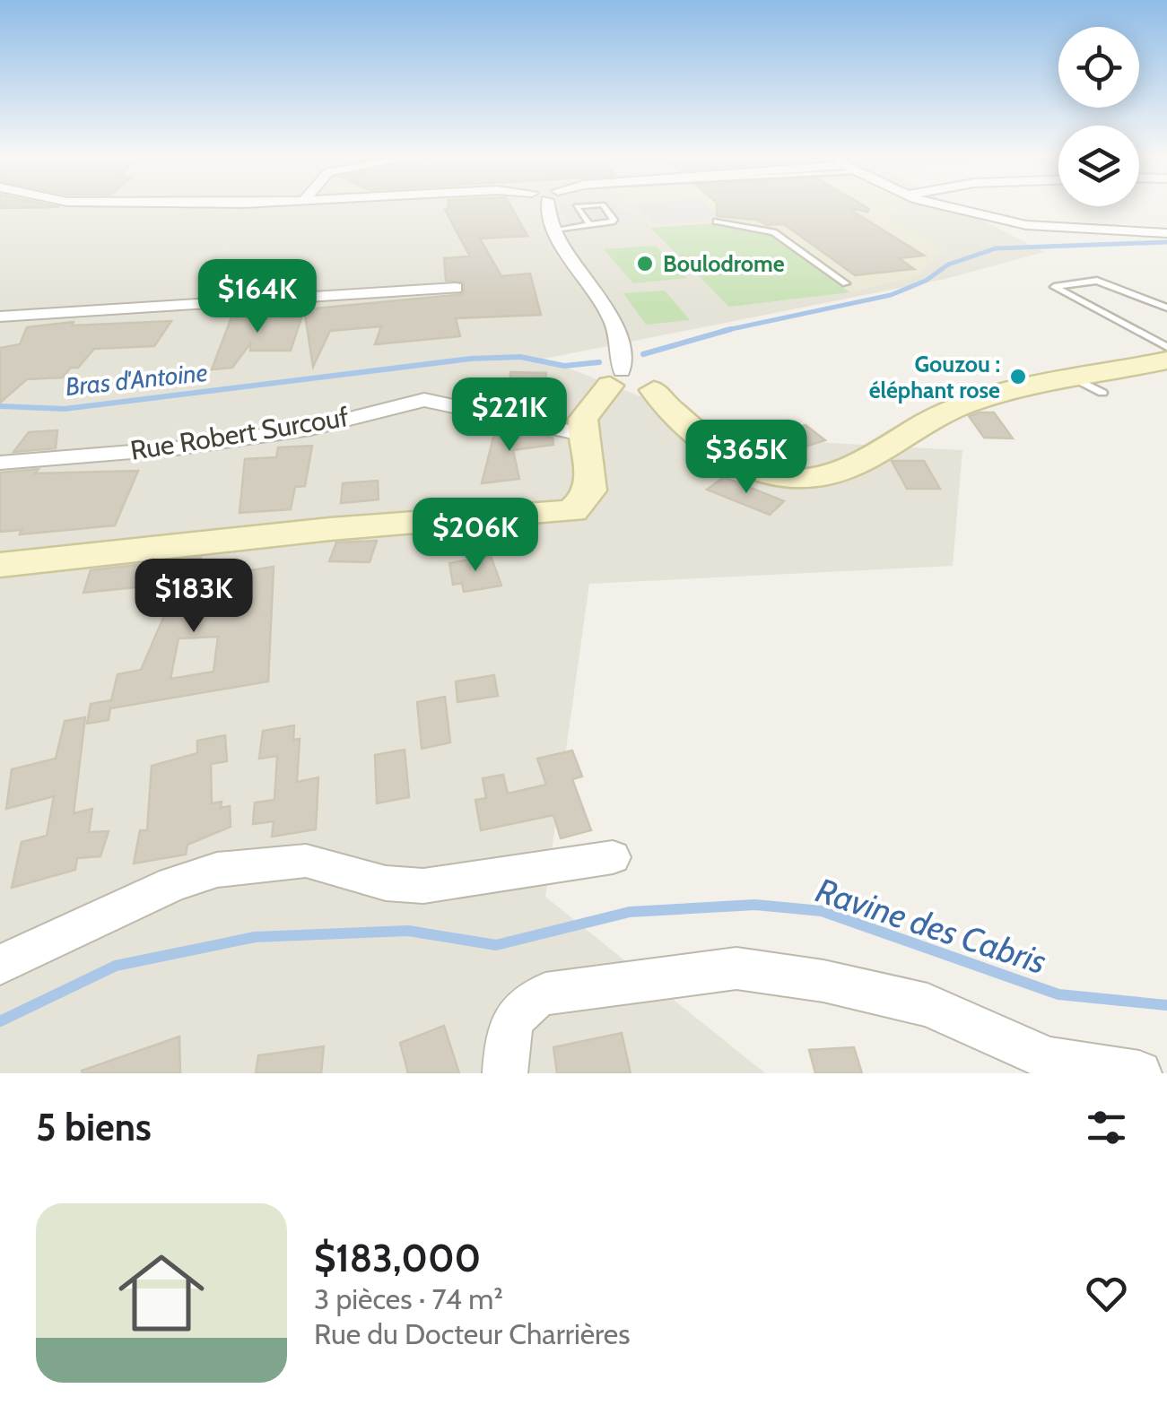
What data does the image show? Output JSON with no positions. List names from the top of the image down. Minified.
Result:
{"streets":{"street":["Rue Robert Surcouf"]},"water":["Bras d'Antoine","Ravine des Cabris"],"places":["Boulodrome","Gouzou : éléphant rose"],"page":{"price":["$164K","$221K","$365K","$206K","$183K"],"heading":"5 biens","list":[{"name":"$183,000","note":"3 pièces · 74 m² · Rue du Docteur Charrières"}]}}
